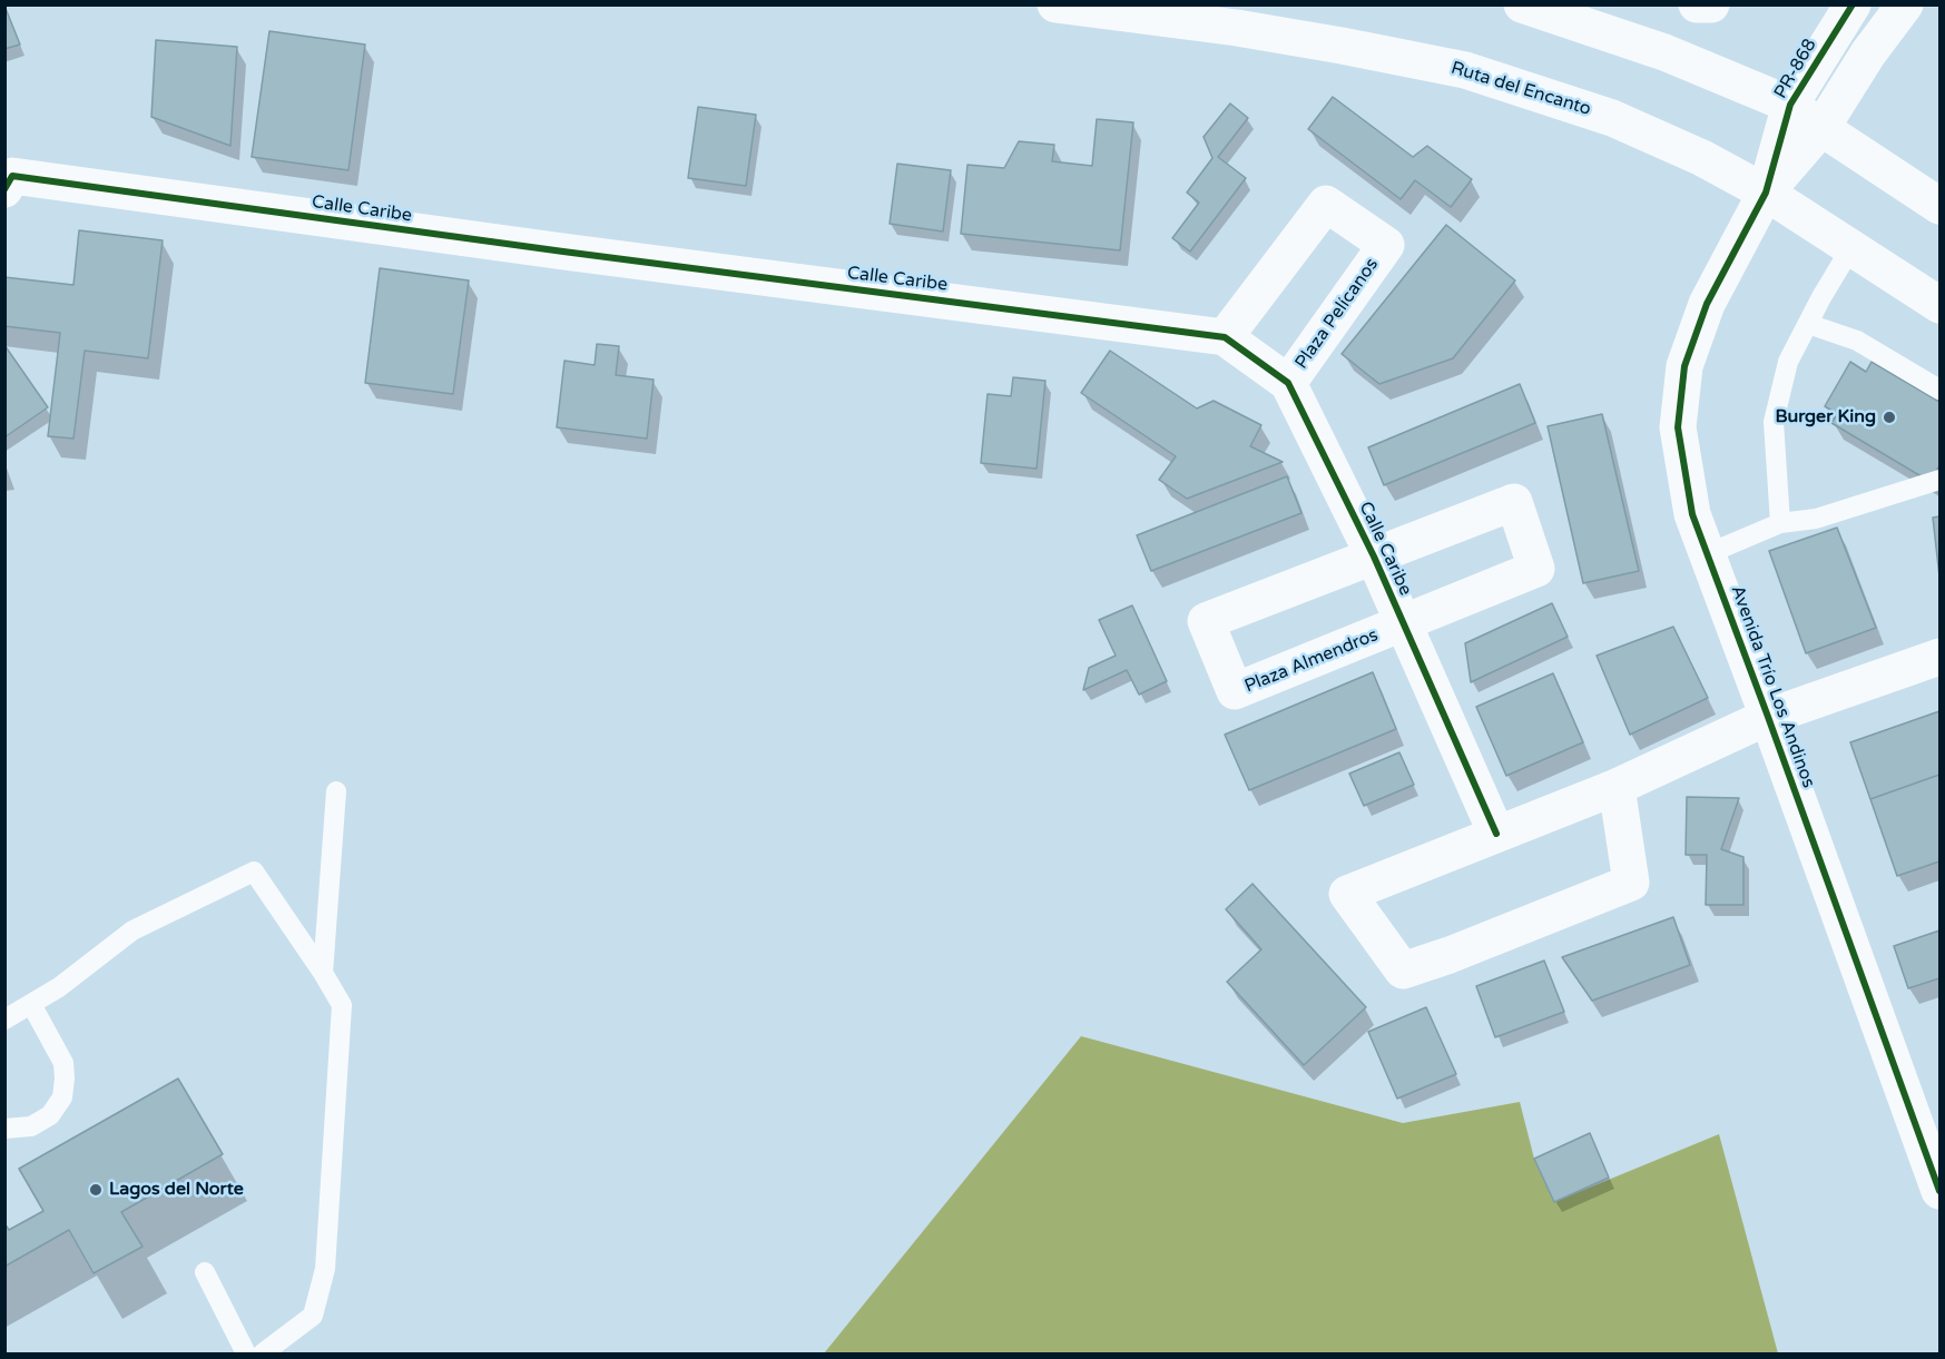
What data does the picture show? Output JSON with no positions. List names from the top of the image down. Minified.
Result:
{"streets":{"street":["PR-868","Ruta del Encanto","Calle Caribe","Plaza Pelícanos","Plaza Almendros","Avenida Trío Los Andinos"]},"crossings":[["PR-868","Ruta del Encanto"],["PR-868","Avenida Trío Los Andinos"],["Ruta del Encanto","Avenida Trío Los Andinos"],["Calle Caribe","Plaza Pelícanos"],["Calle Caribe","Plaza Almendros"]],"places":["Burger King","Lagos del Norte"]}
